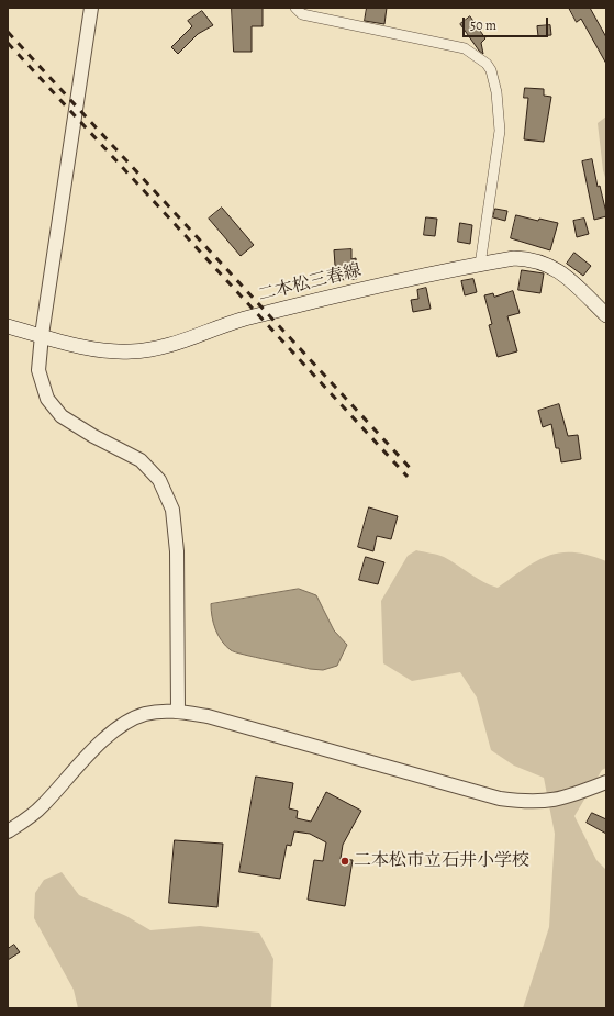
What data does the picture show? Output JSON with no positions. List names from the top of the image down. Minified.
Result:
{"streets":{"main road":["二本松三春線"]},"places":["二本松市立石井小学校"],"scale_bar":"50 m"}
